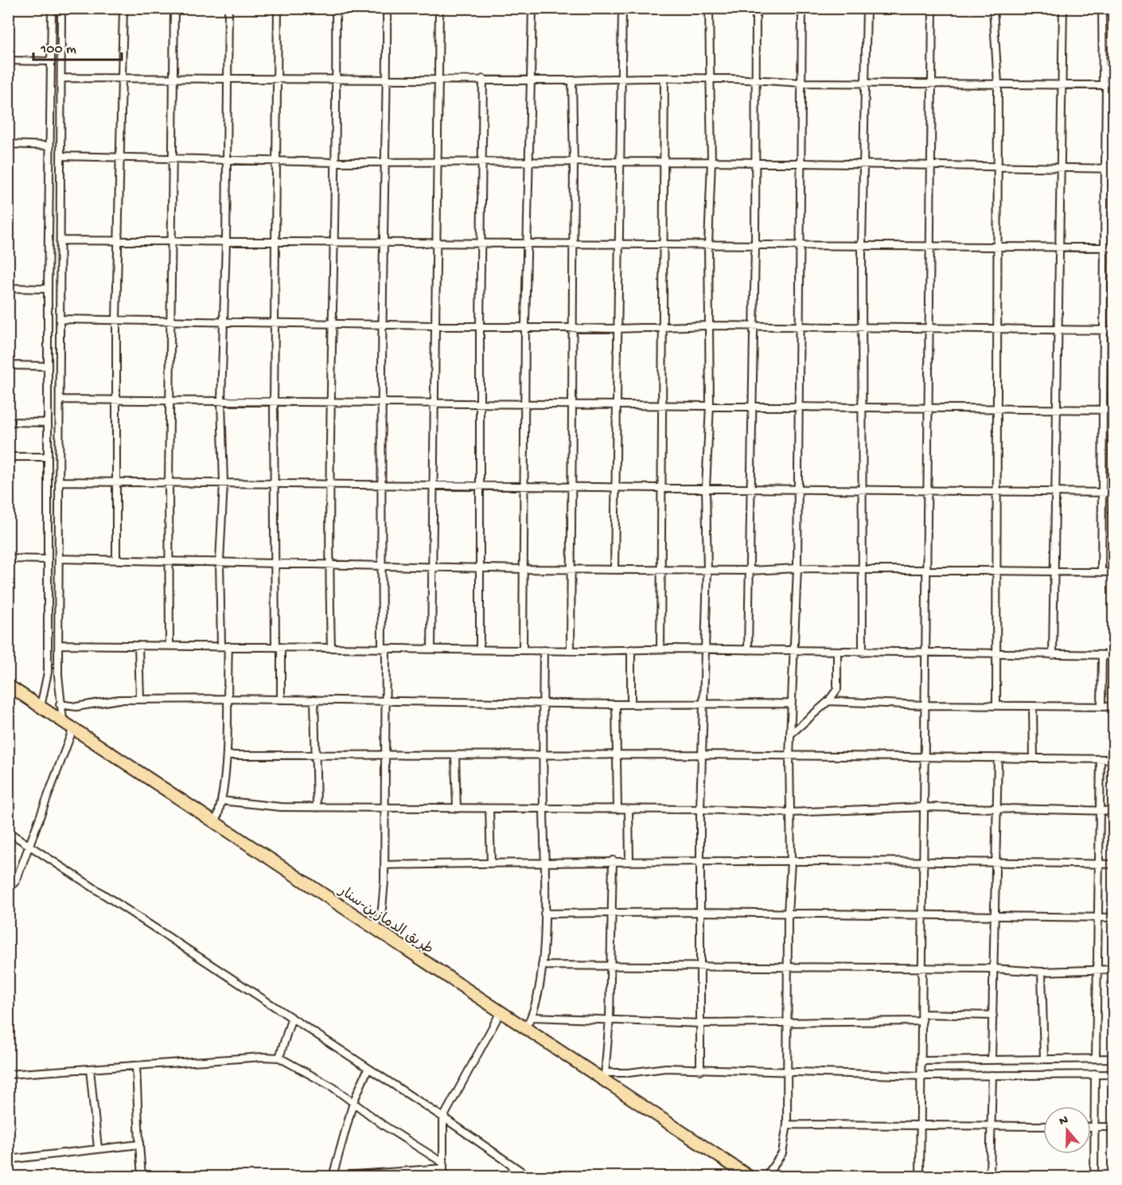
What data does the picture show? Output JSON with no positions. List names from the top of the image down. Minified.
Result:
{"streets":{"highway":["طريق الدمازين-سنار"]},"scale_bar":"100 m","north":"top"}
